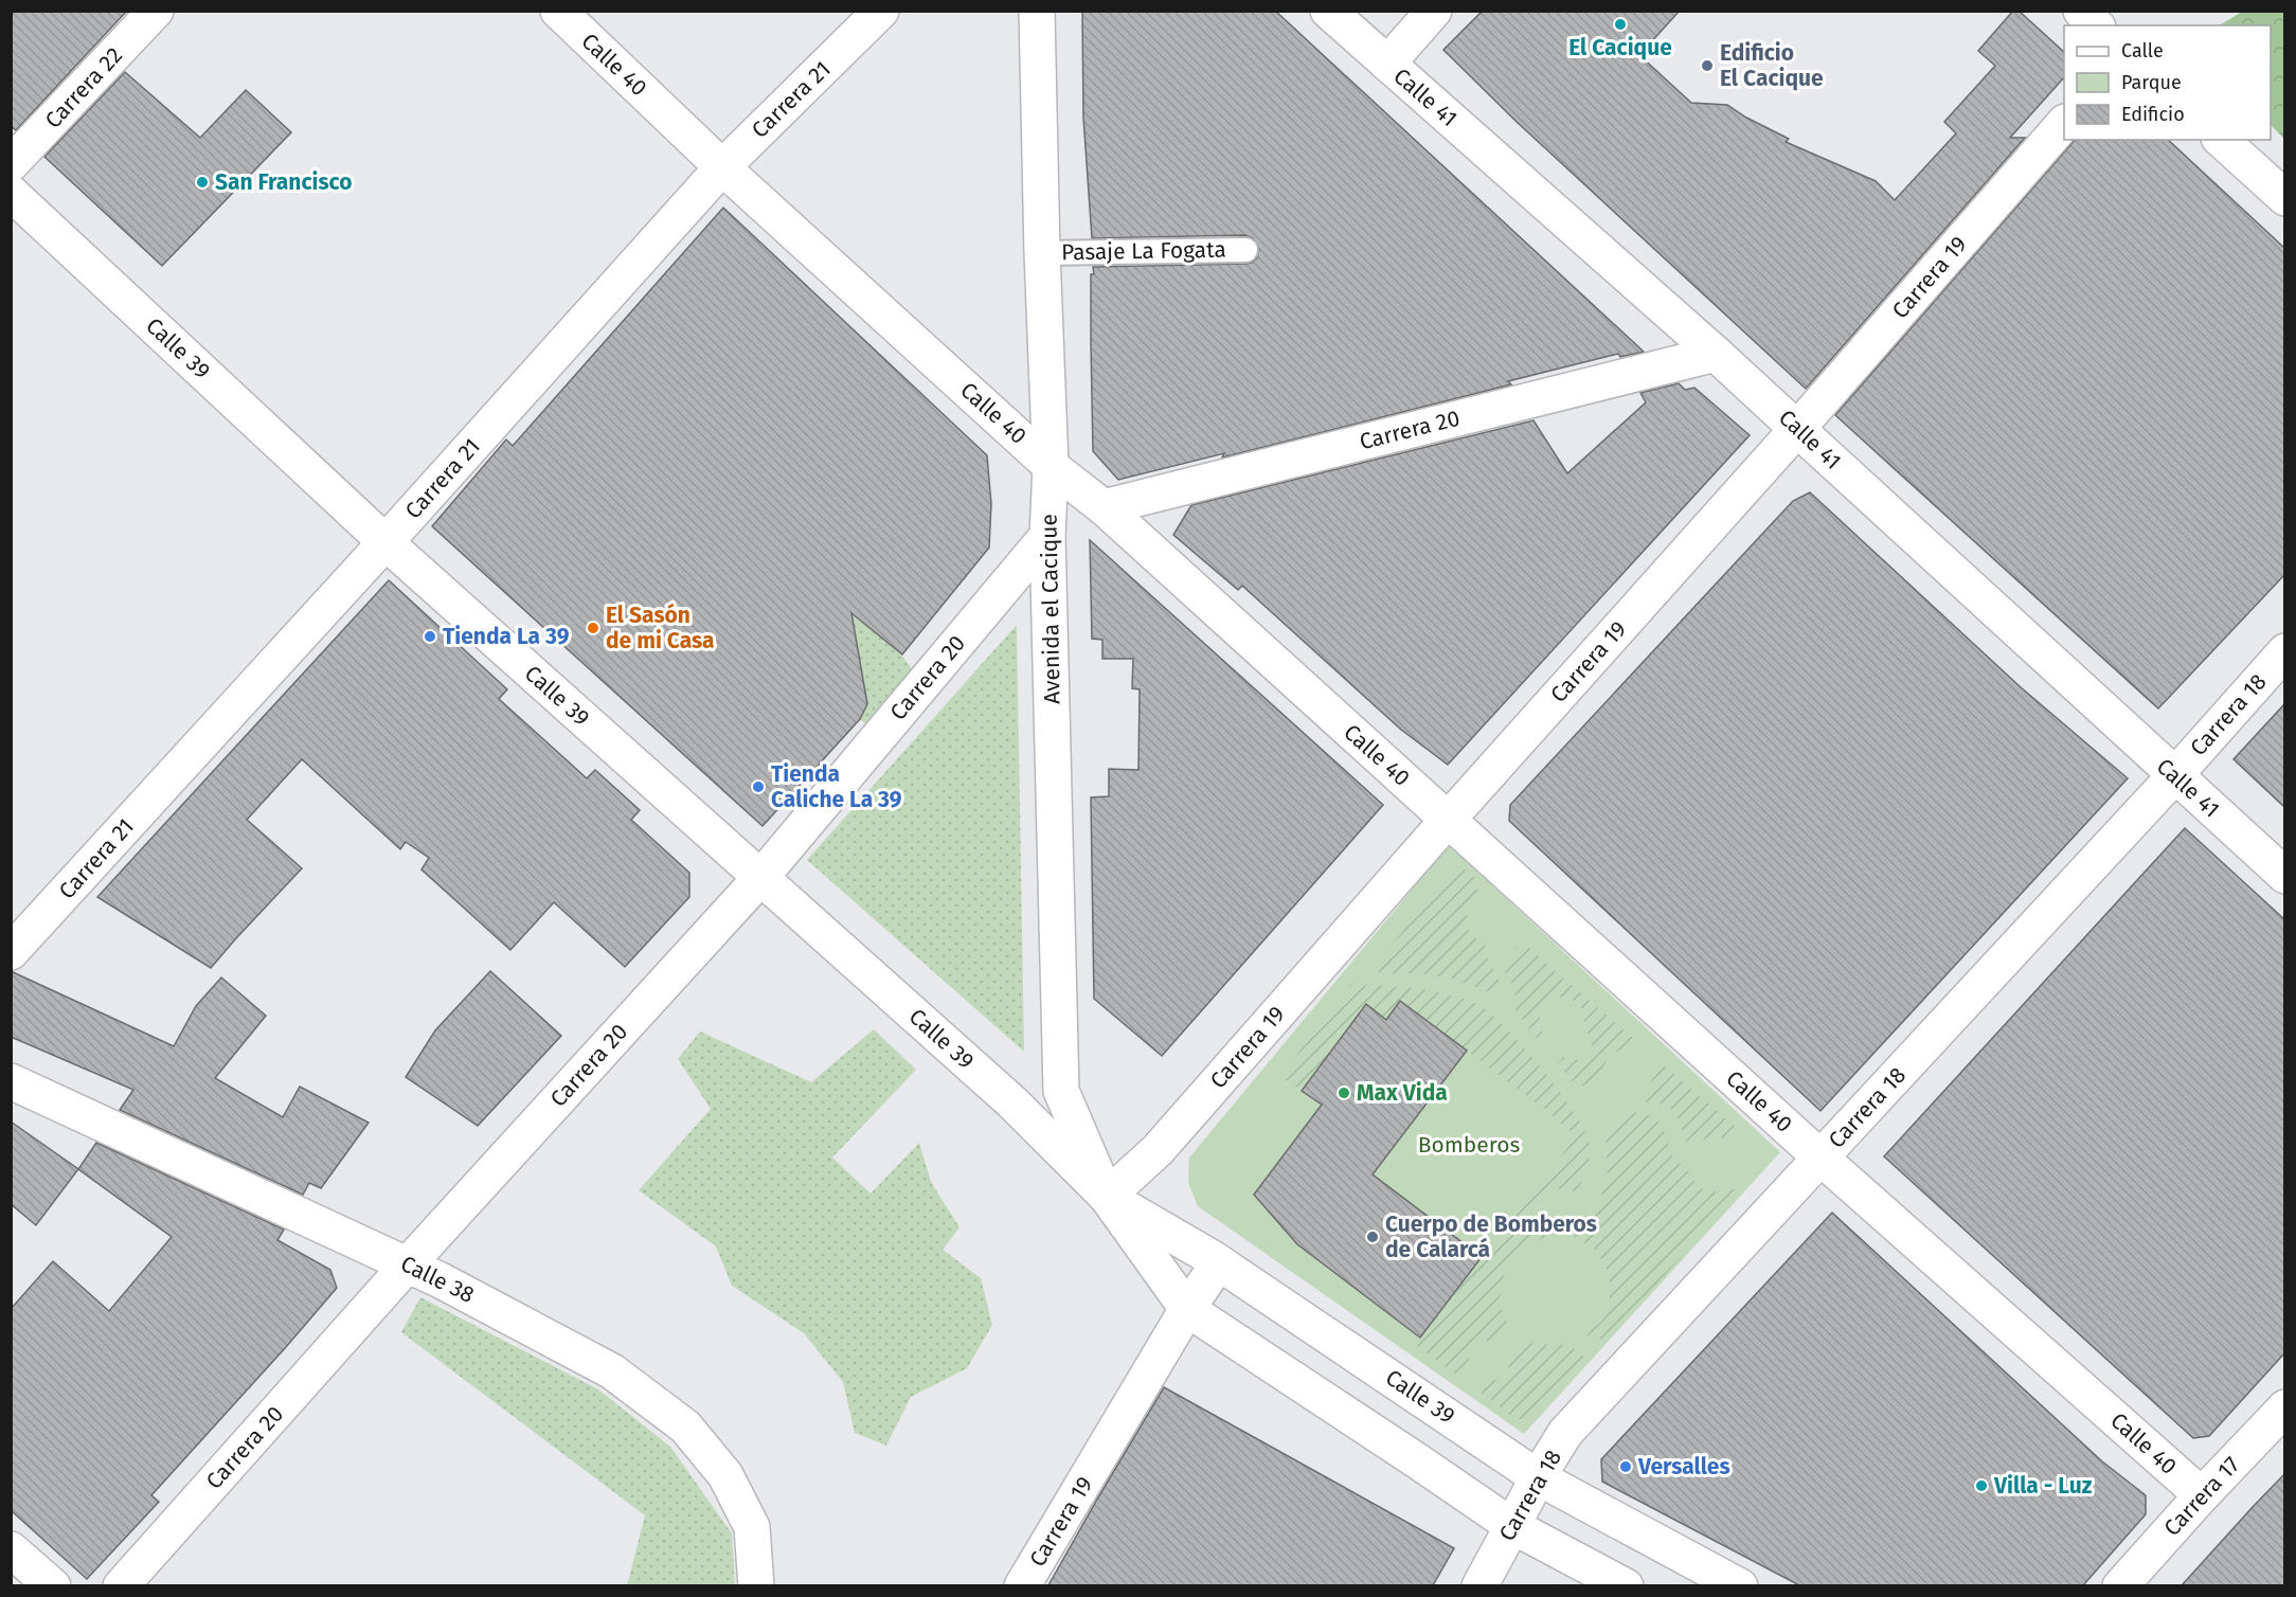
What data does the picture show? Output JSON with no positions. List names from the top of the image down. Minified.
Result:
{"streets":{"street":["Calle 40","Carrera 22","Calle 41","Carrera 21","Carrera 19","Calle 39","Carrera 20","Avenida el Cacique","Carrera 18","Calle 38","Carrera 17"],"lane":["Pasaje La Fogata"]},"crossings":[["Calle 40","Carrera 21"],["Calle 40","Carrera 19"],["Calle 40","Carrera 20"],["Calle 40","Avenida el Cacique"],["Calle 40","Carrera 18"],["Calle 40","Carrera 17"],["Calle 41","Carrera 19"],["Calle 41","Carrera 20"],["Calle 41","Carrera 18"],["Carrera 21","Calle 39"],["Pasaje La Fogata","Avenida el Cacique"],["Carrera 19","Calle 39"],["Carrera 19","Avenida el Cacique"],["Calle 39","Carrera 20"],["Calle 39","Avenida el Cacique"],["Calle 39","Carrera 18"],["Carrera 20","Avenida el Cacique"],["Carrera 20","Calle 38"]],"parks":["Bomberos"],"places":["El Cacique","Edificio El Cacique","San Francisco","El Sasón de mi Casa","Tienda La 39","Tienda Caliche La 39","Max Vida","Cuerpo de Bomberos de Calarcá","Versalles","Villa - Luz"],"legend":["Calle","Parque","Edificio"]}
